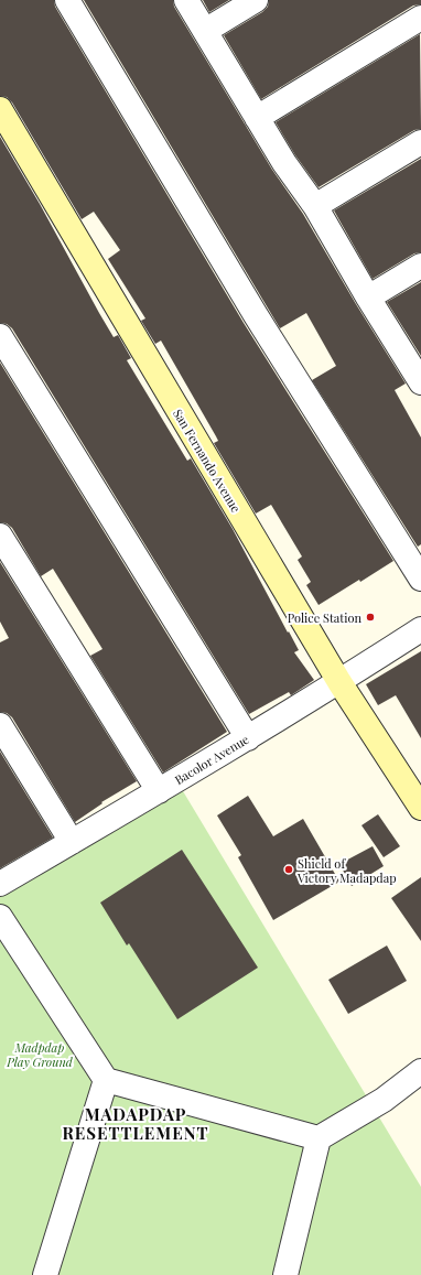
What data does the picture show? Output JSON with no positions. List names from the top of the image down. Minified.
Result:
{"streets":{"main road":["San Fernando Avenue"],"street":["Bacolor Avenue"]},"crossings":[["San Fernando Avenue","Bacolor Avenue"]],"districts":["MADAPDAP RESETTLEMENT"],"parks":["Madpdap Play Ground"],"places":["Police Station","Shield of Victory Madapdap"]}
